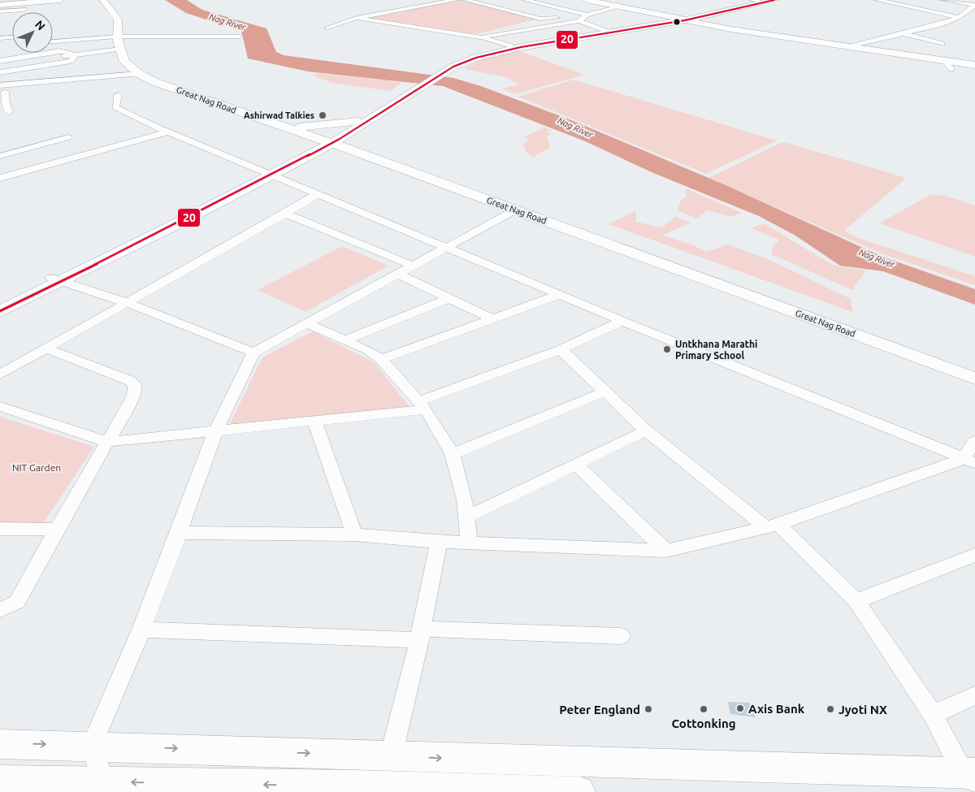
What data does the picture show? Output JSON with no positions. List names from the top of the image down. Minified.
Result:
{"streets":{"main road":["Great Nag Road"]},"water":["Nag River"],"parks":["NIT Garden"],"places":["Ashirwad Talkies","Untkhana Marathi Primary School","Axis Bank","Peter England","Cottonking","Jyoti NX"],"lines":["transit line 20"],"north":"top right"}
